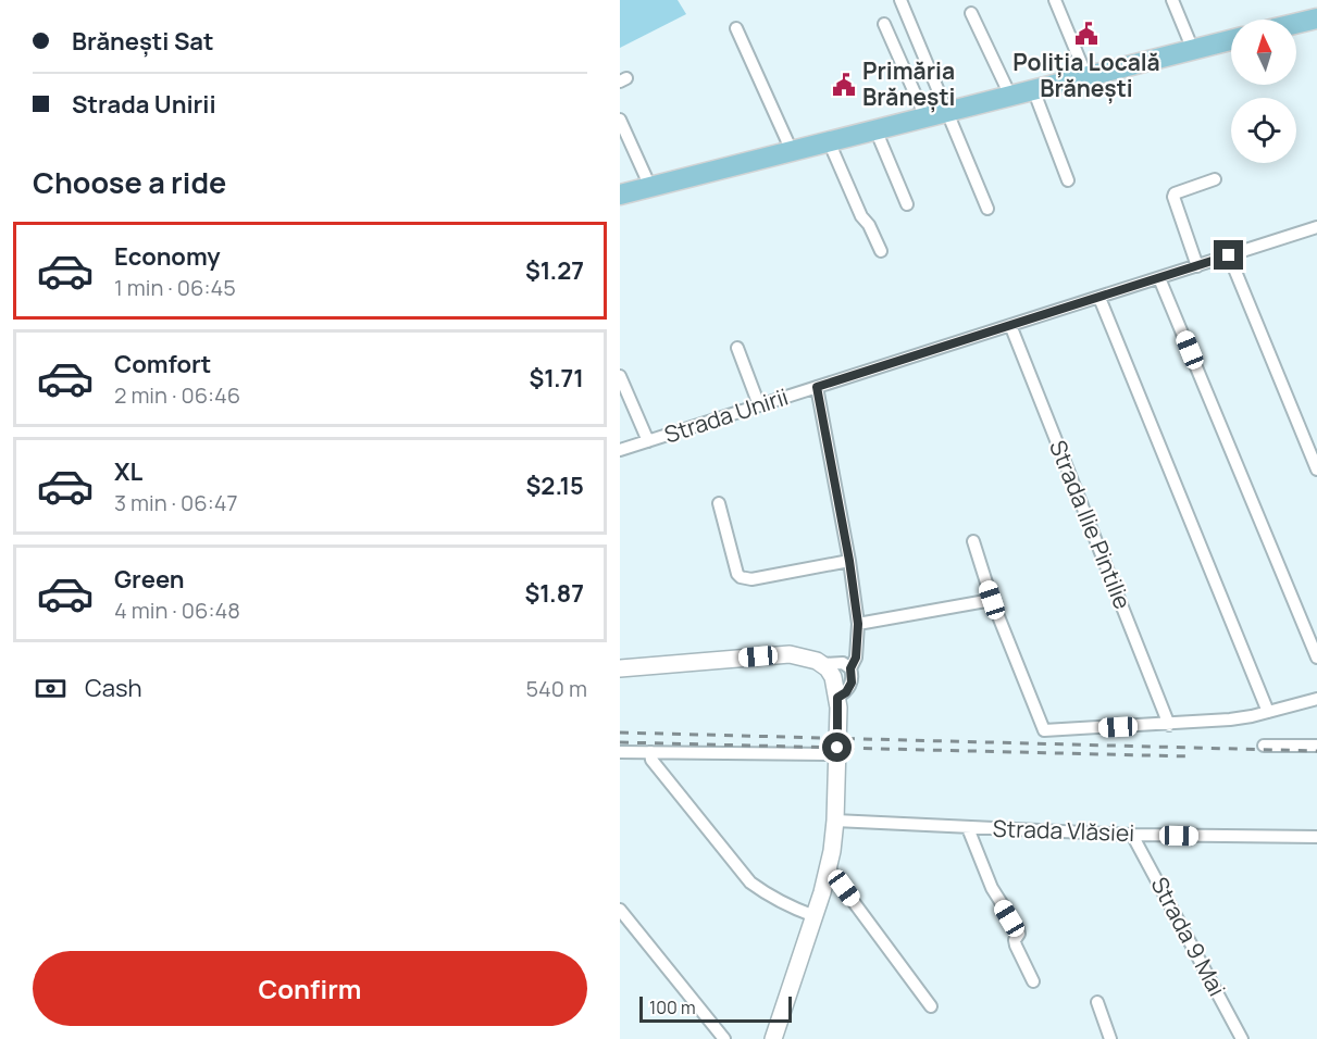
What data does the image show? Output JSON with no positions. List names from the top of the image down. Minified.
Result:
{"streets":{"street":["Strada Unirii","Strada Ilie Pintilie","Strada Vlăsiei","Strada 9 Mai"]},"crossings":[["Strada Unirii","Strada Ilie Pintilie"],["Strada Vlăsiei","Strada 9 Mai"]],"places":{"public building":["Poliția Locală Brănești","Primăria Brănești"]},"scale_bar":"100 m","north":"top","page":{"banner":["Brănești Sat","Strada Unirii"],"heading":"Choose a ride","list":[{"name":"Economy","note":"1 min · 06:45","value":"$1.27"},{"name":"Comfort","note":"2 min · 06:46","value":"$1.71"},{"name":"XL","note":"3 min · 06:47","value":"$2.15"},{"name":"Green","note":"4 min · 06:48","value":"$1.87"}],"pay":["Cash","540 m"],"buttons":"Confirm","scale":"100 m"}}
